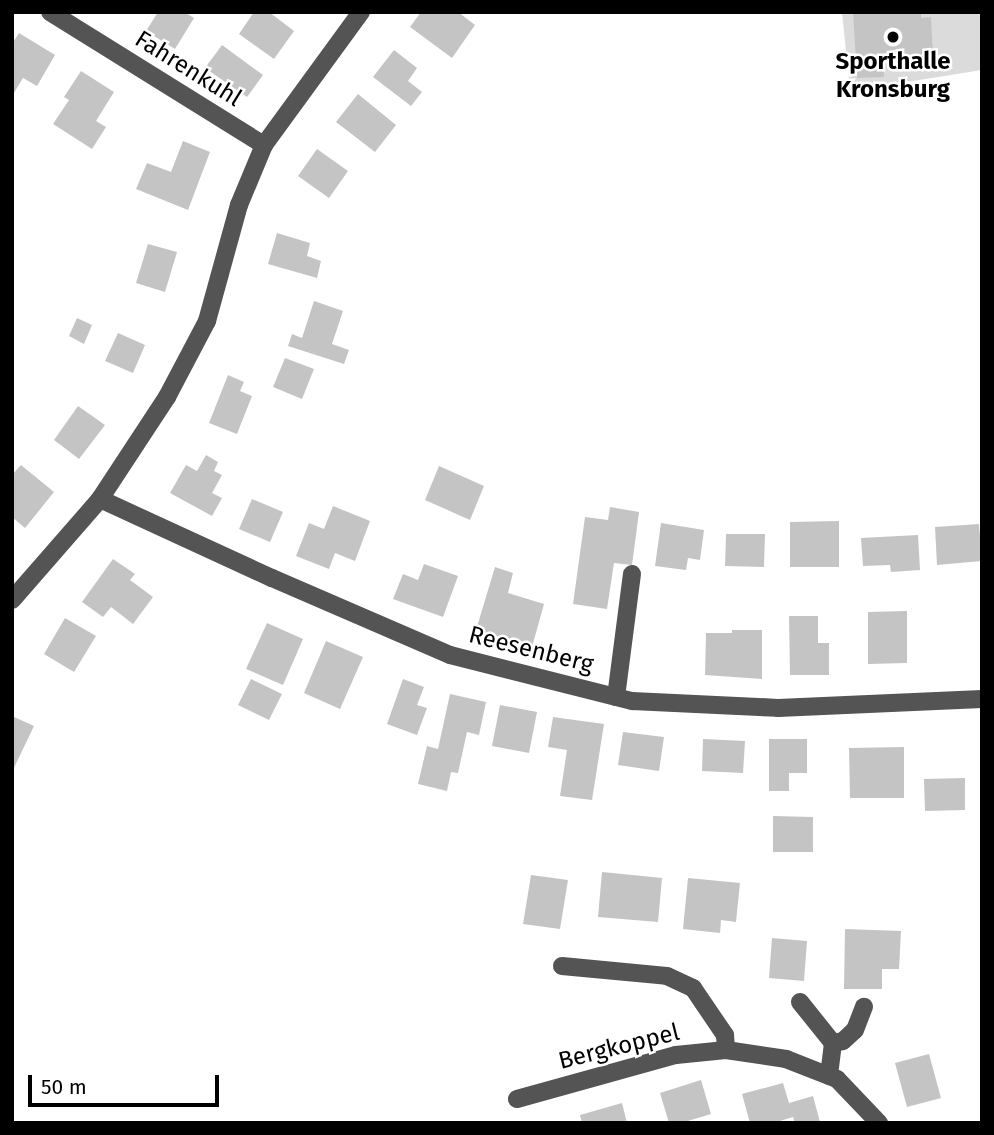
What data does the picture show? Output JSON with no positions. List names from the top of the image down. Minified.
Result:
{"streets":{"street":["Fahrenkuhl","Reesenberg","Bergkoppel"]},"places":["Sporthalle Kronsburg"],"scale_bar":"50 m"}
